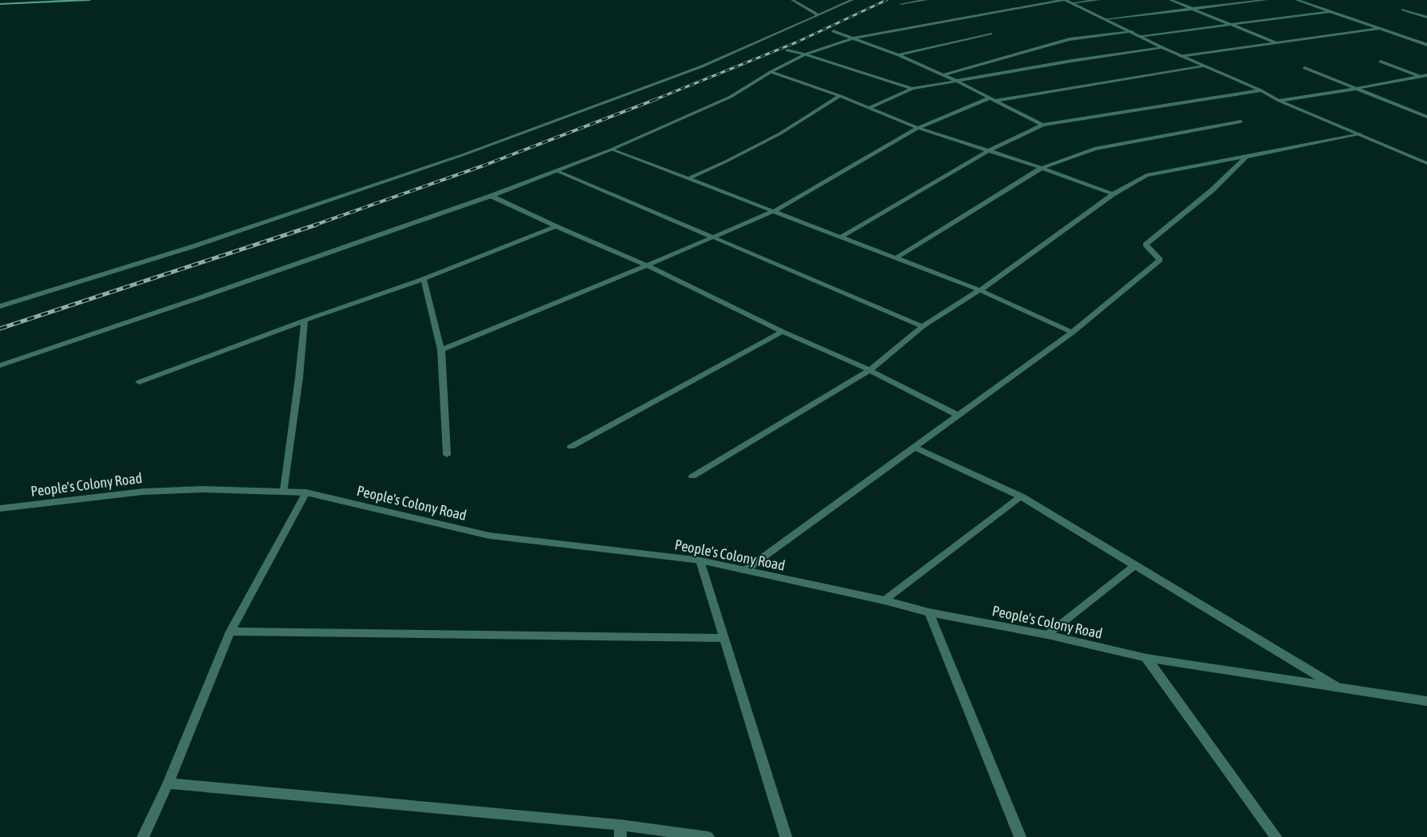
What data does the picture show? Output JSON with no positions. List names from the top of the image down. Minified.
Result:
{"streets":{"street":["People's Colony Road"]}}
